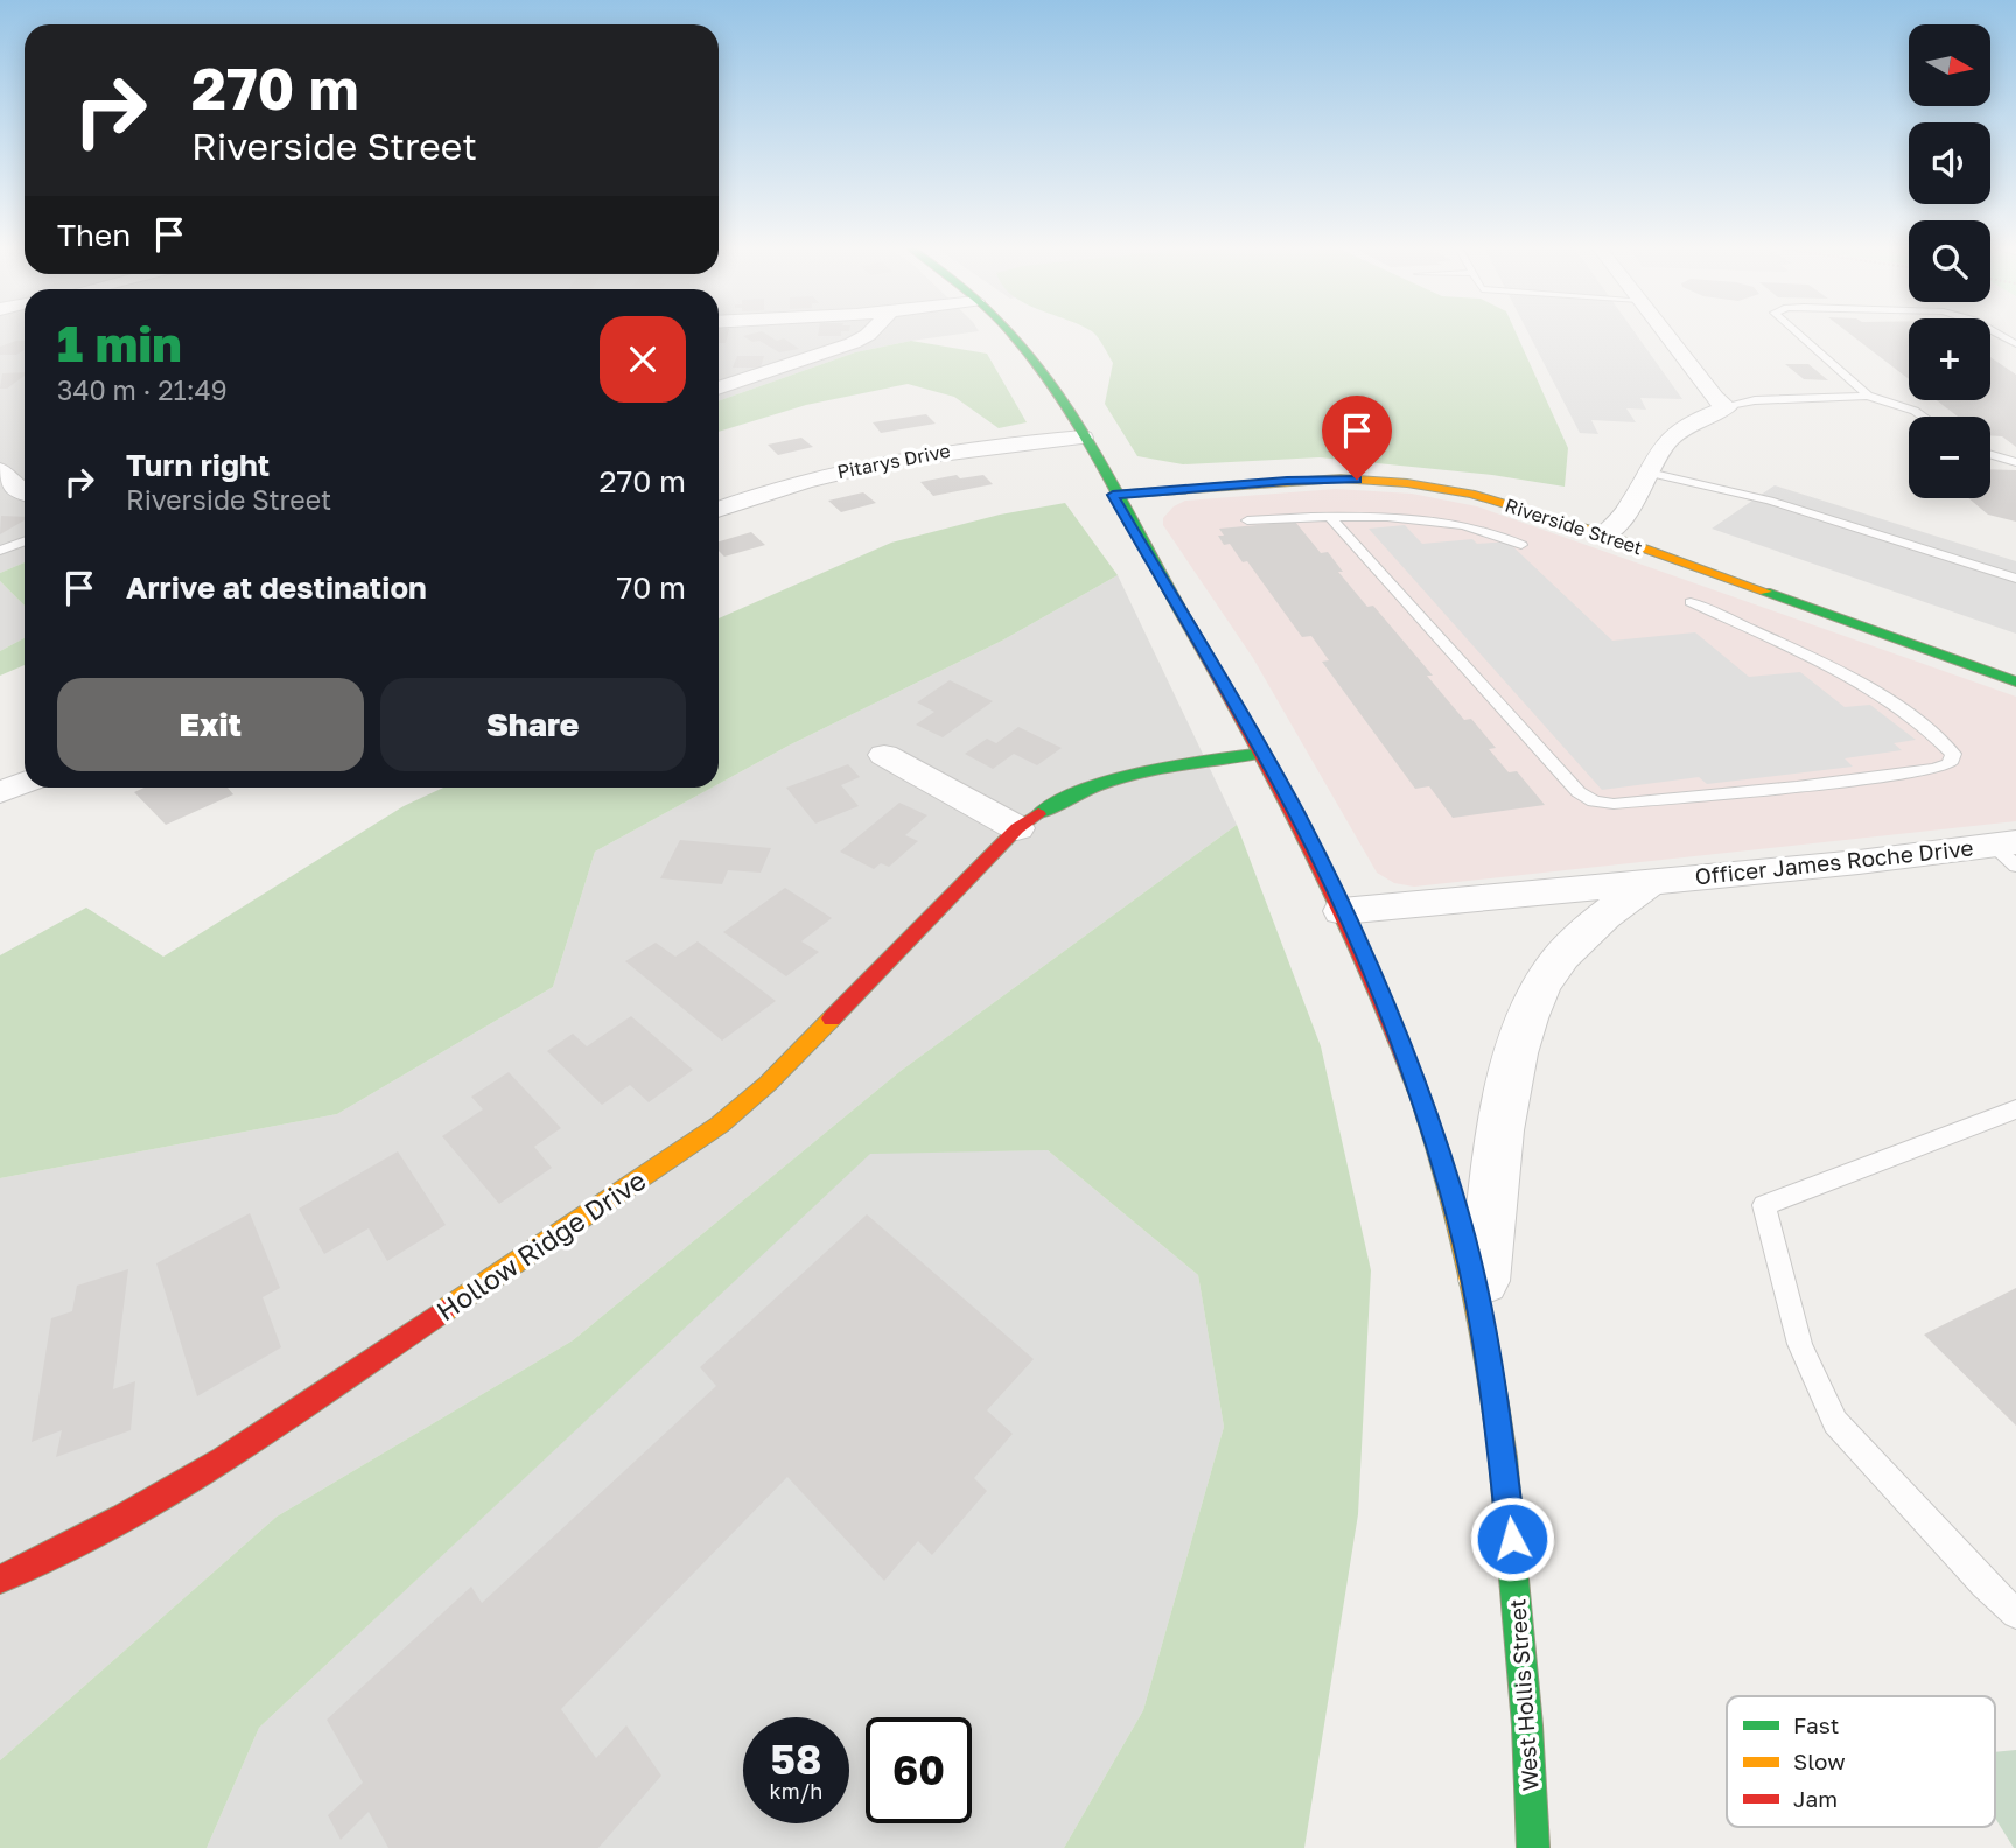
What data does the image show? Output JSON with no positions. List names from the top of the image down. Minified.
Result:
{"streets":{"main road":["Riverside Street","Hollow Ridge Drive","West Hollis Street"],"street":["Pitarys Drive","Officer James Roche Drive"]},"crossings":[["Pitarys Drive","West Hollis Street"],["Riverside Street","West Hollis Street"],["Officer James Roche Drive","West Hollis Street"],["Hollow Ridge Drive","West Hollis Street"]],"legend":["Fast","Slow","Jam"],"north":"right","page":{"map_buttons":["+","−"],"turn":["270 m","Riverside Street"],"then":"Then","heading":["1 min","340 m · 21:49"],"list":[{"name":"Turn right","note":"Riverside Street","value":"270 m"},{"name":"Arrive at destination","value":"70 m"}],"buttons":["Exit","Share"],"speed":"58 km/h","limit":"60"}}
